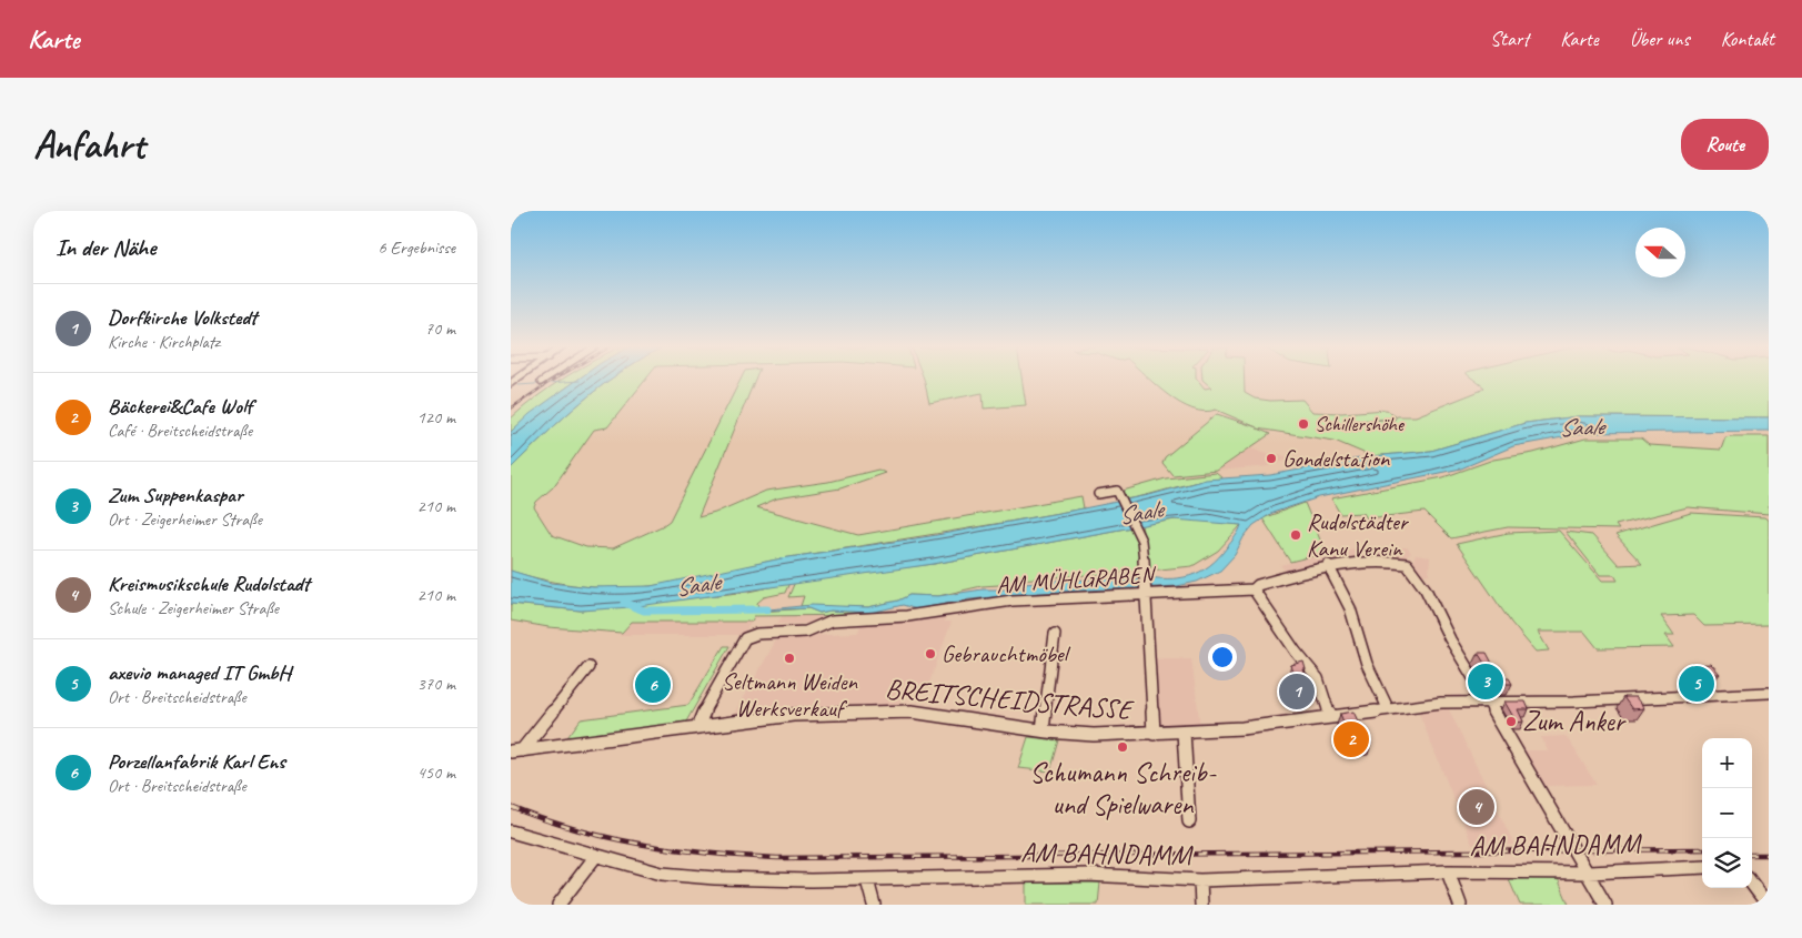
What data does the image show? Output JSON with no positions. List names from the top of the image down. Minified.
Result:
{"streets":{"street":["AM MÜHLGRABEN","BREITSCHEIDSTRASSE","AM BAHNDAMM"]},"crossings":[["AM MÜHLGRABEN","BREITSCHEIDSTRASSE"]],"water":["Saale"],"places":["Schillershöhe","Gondelstation","Rudolstädter Kanu Verein","Gebrauchtmöbel","Seltmann Weiden Werksverkauf","Zum Anker","Schumann Schreib- und Spielwaren"],"north":"left","page":{"header":"Karte","nav":["Start","Karte","Über uns","Kontakt"],"buttons":"Route","title":"Anfahrt","heading":["In der Nähe","6 Ergebnisse"],"list":[{"mark":"1","name":"Dorfkirche Volkstedt","note":"Kirche · Kirchplatz","value":"70 m"},{"mark":"2","name":"Bäckerei&Cafe Wolf","note":"Café · Breitscheidstraße","value":"120 m"},{"mark":"3","name":"Zum Suppenkaspar","note":"Ort · Zeigerheimer Straße","value":"210 m"},{"mark":"4","name":"Kreismusikschule Rudolstadt","note":"Schule · Zeigerheimer Straße","value":"210 m"},{"mark":"5","name":"axevio managed IT GmbH","note":"Ort · Breitscheidstraße","value":"370 m"},{"mark":"6","name":"Porzellanfabrik Karl Ens","note":"Ort · Breitscheidstraße","value":"450 m"}],"pins":["3","5","6","1","2","4"],"map_buttons":["+","−"]}}
